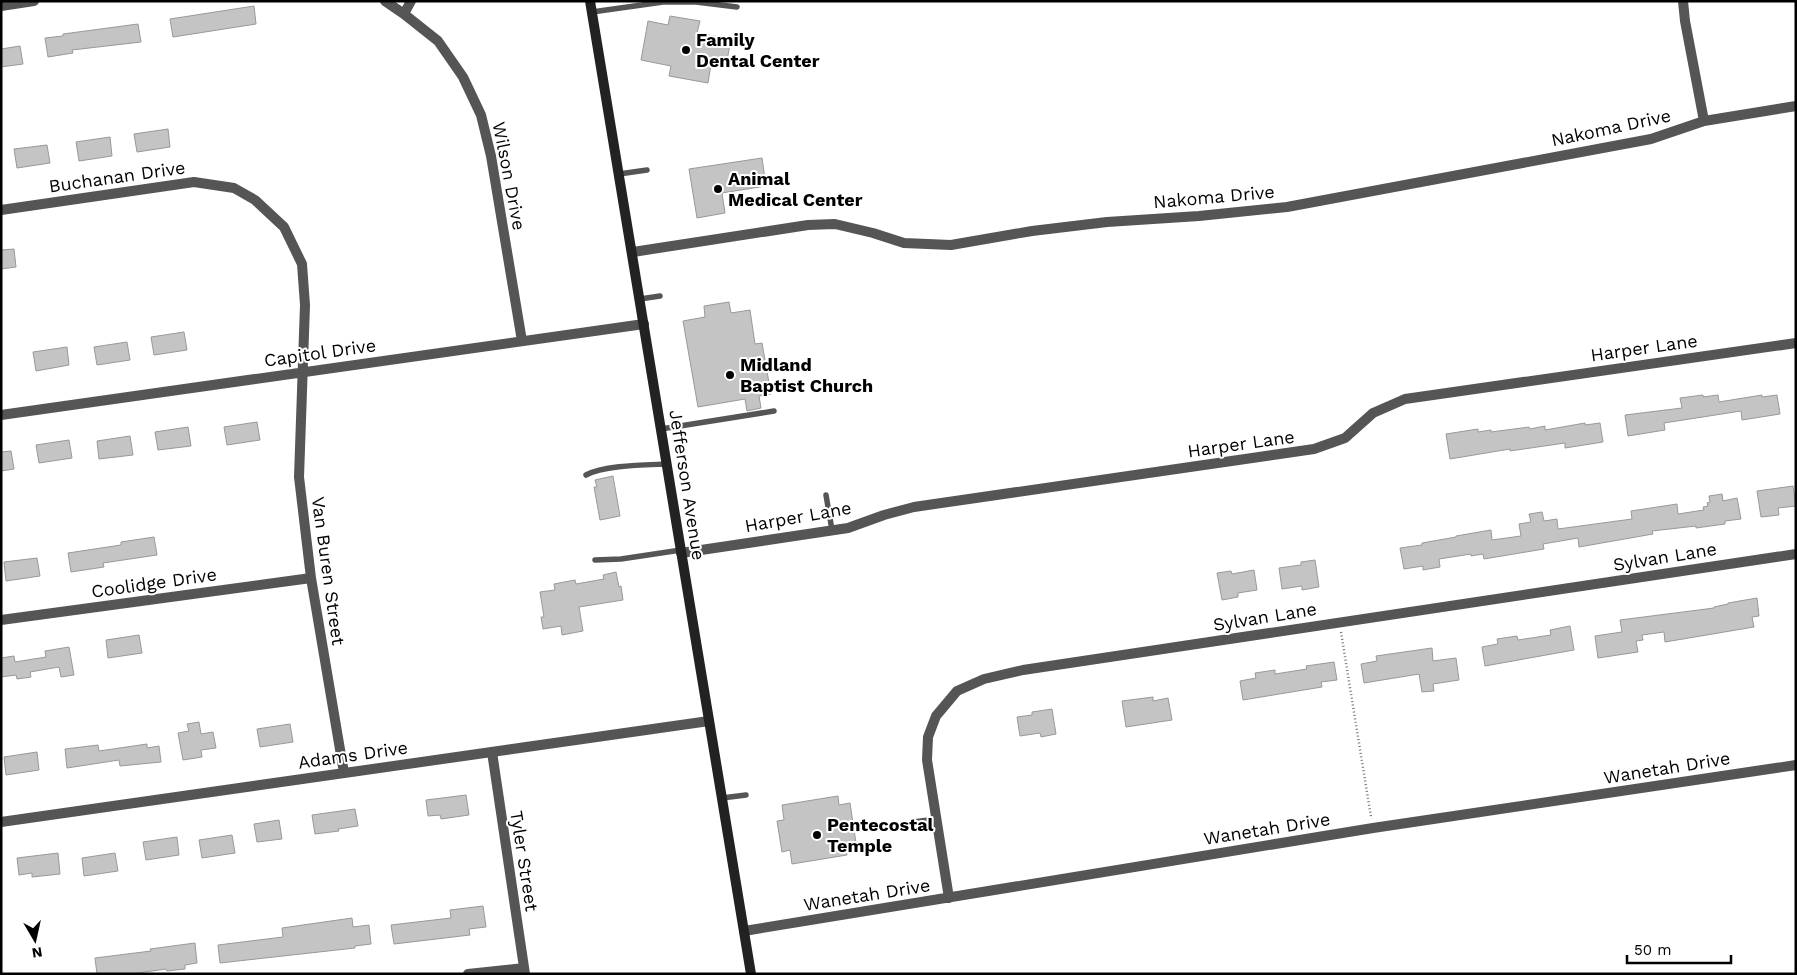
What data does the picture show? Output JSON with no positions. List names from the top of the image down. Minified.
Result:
{"streets":{"street":["Nakoma Drive","Wilson Drive","Buchanan Drive","Harper Lane","Capitol Drive","Jefferson Avenue","Sylvan Lane","Van Buren Street","Coolidge Drive","Adams Drive","Wanetah Drive","Tyler Street"]},"crossings":[["Nakoma Drive","Jefferson Avenue"],["Wilson Drive","Capitol Drive"],["Buchanan Drive","Capitol Drive"],["Buchanan Drive","Van Buren Street"],["Harper Lane","Jefferson Avenue"],["Capitol Drive","Jefferson Avenue"],["Capitol Drive","Van Buren Street"],["Jefferson Avenue","Adams Drive"],["Jefferson Avenue","Wanetah Drive"],["Sylvan Lane","Wanetah Drive"],["Van Buren Street","Coolidge Drive"],["Van Buren Street","Adams Drive"],["Adams Drive","Tyler Street"]],"places":["Family Dental Center","Animal Medical Center","Midland Baptist Church","Pentecostal Temple"],"scale_bar":"50 m","north":"bottom"}
